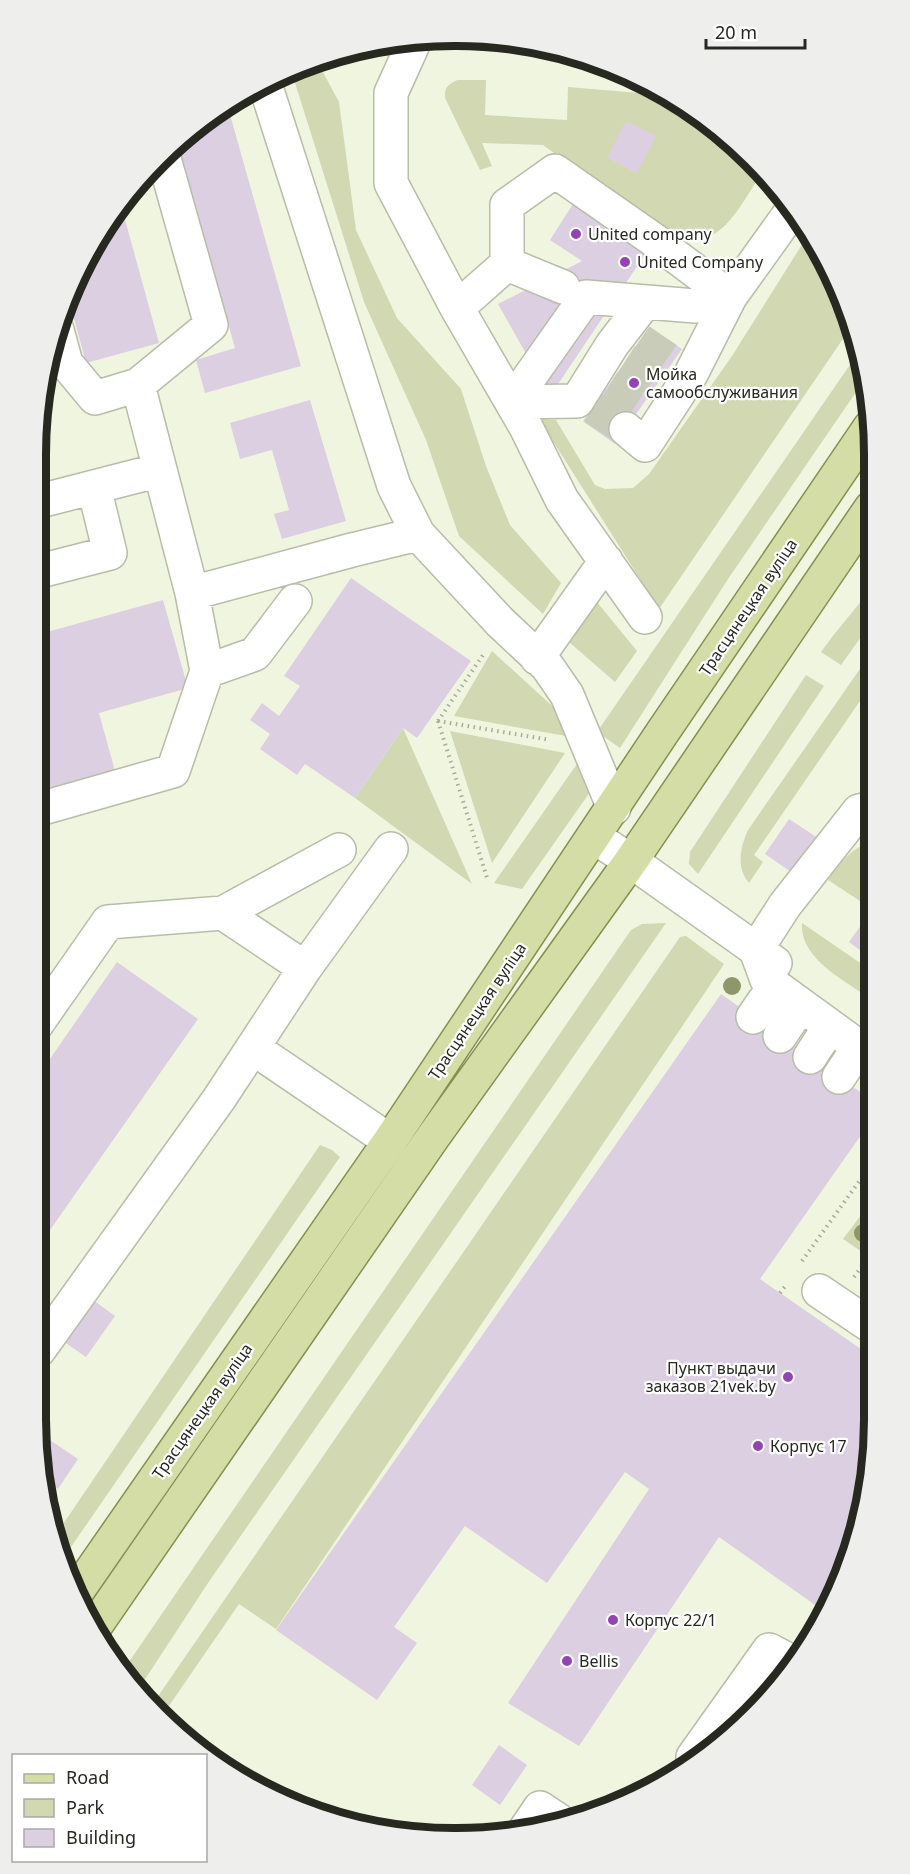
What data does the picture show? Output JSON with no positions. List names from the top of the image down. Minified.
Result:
{"streets":{"main road":["Трасцянецкая вуліца"]},"places":["United company","United Company","Мойка самообслуживания","Пункт выдачи заказов 21vek.by","Корпус 17","Корпус 22/1","Bellis"],"legend":["Road","Park","Building"],"scale_bar":"20 m"}
